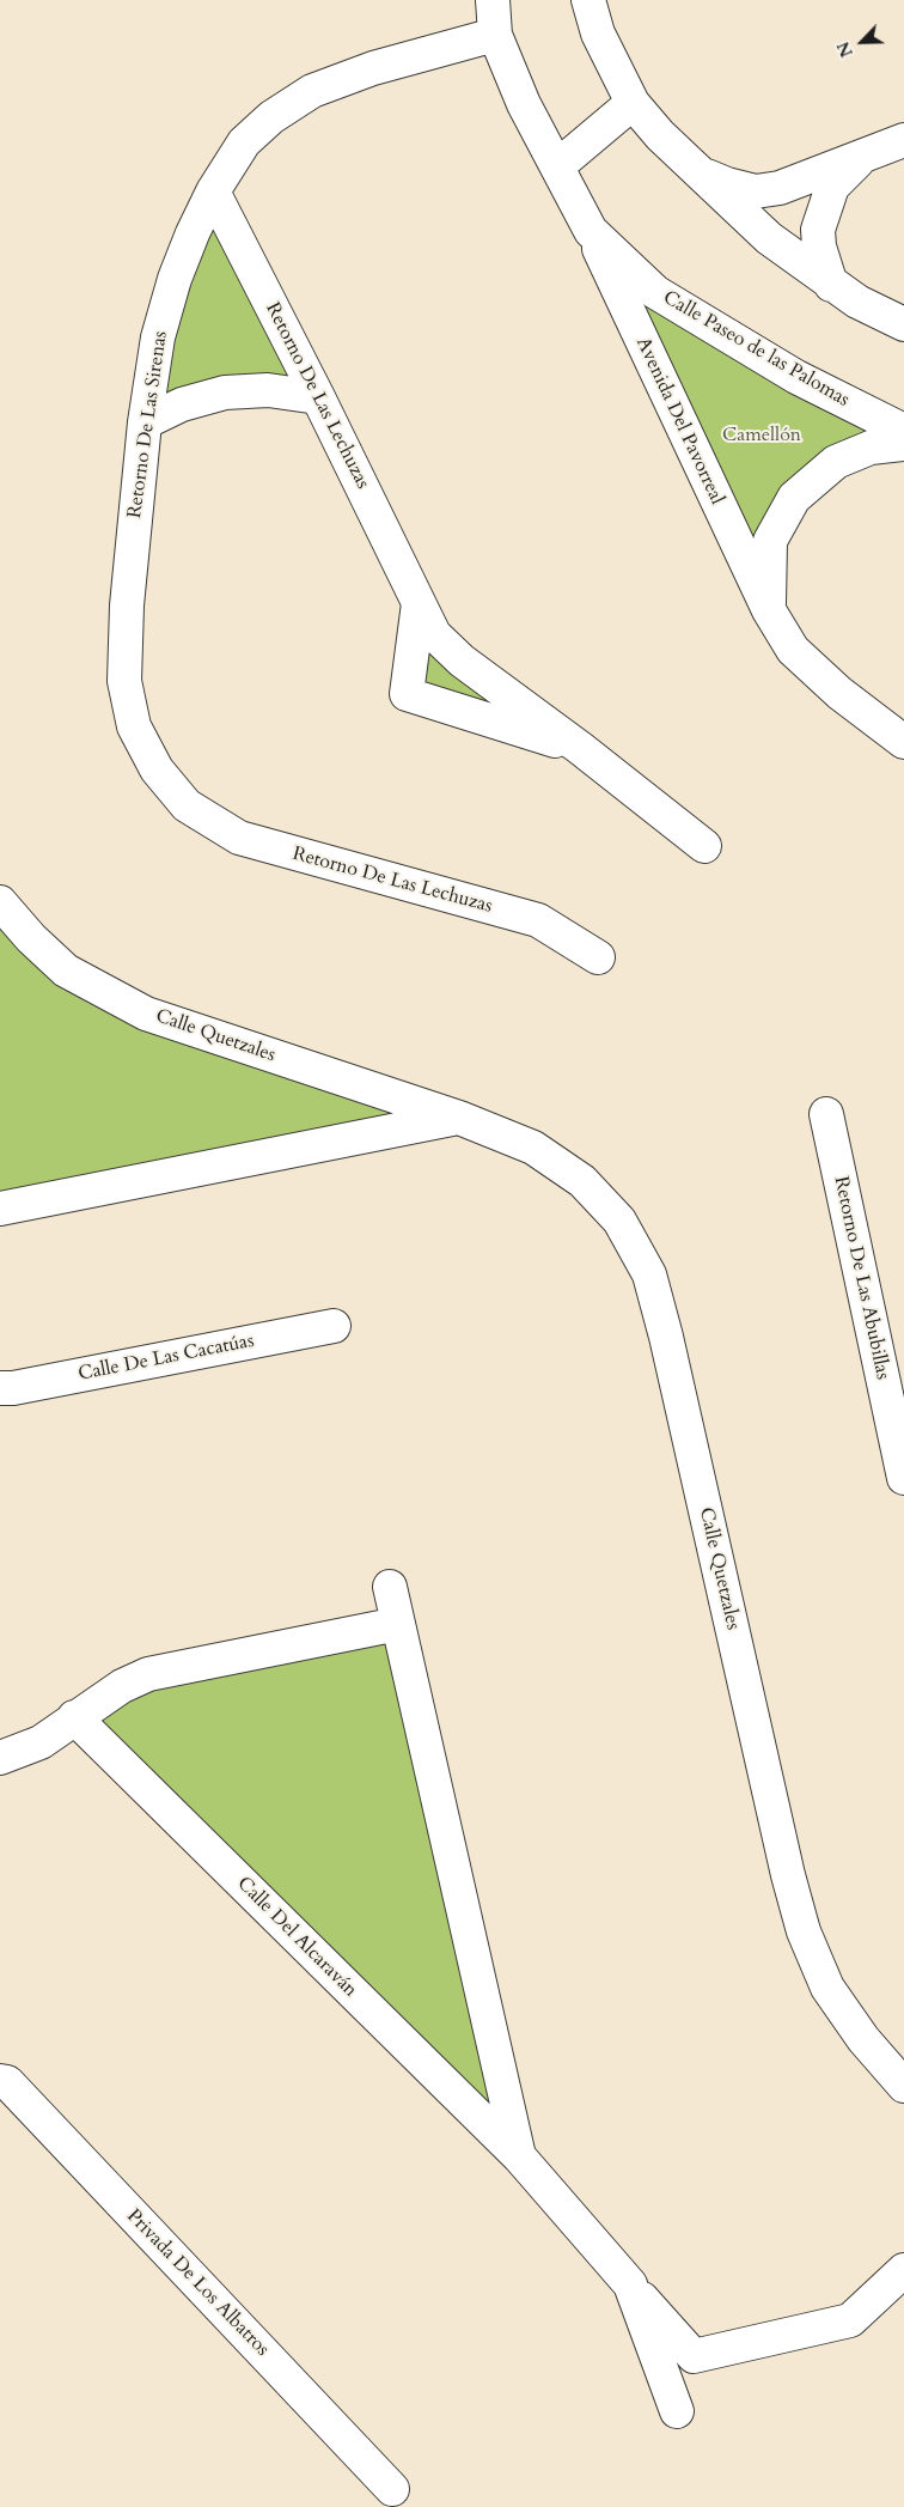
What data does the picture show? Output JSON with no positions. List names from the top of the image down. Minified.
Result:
{"streets":{"street":["Calle Paseo de las Palomas","Retorno De Las Lechuzas","Avenida Del Pavorreal","Retorno De Las Sirenas","Calle Quetzales","Retorno De Las Abubillas","Calle De Las Cacatúas","Calle Del Alcaraván","Privada De Los Albatros"]},"crossings":[["Calle Paseo de las Palomas","Avenida Del Pavorreal"],["Calle Paseo de las Palomas","Retorno De Las Sirenas"],["Retorno De Las Lechuzas","Retorno De Las Sirenas"]],"parks":["Camellón"],"north":"bottom left"}
